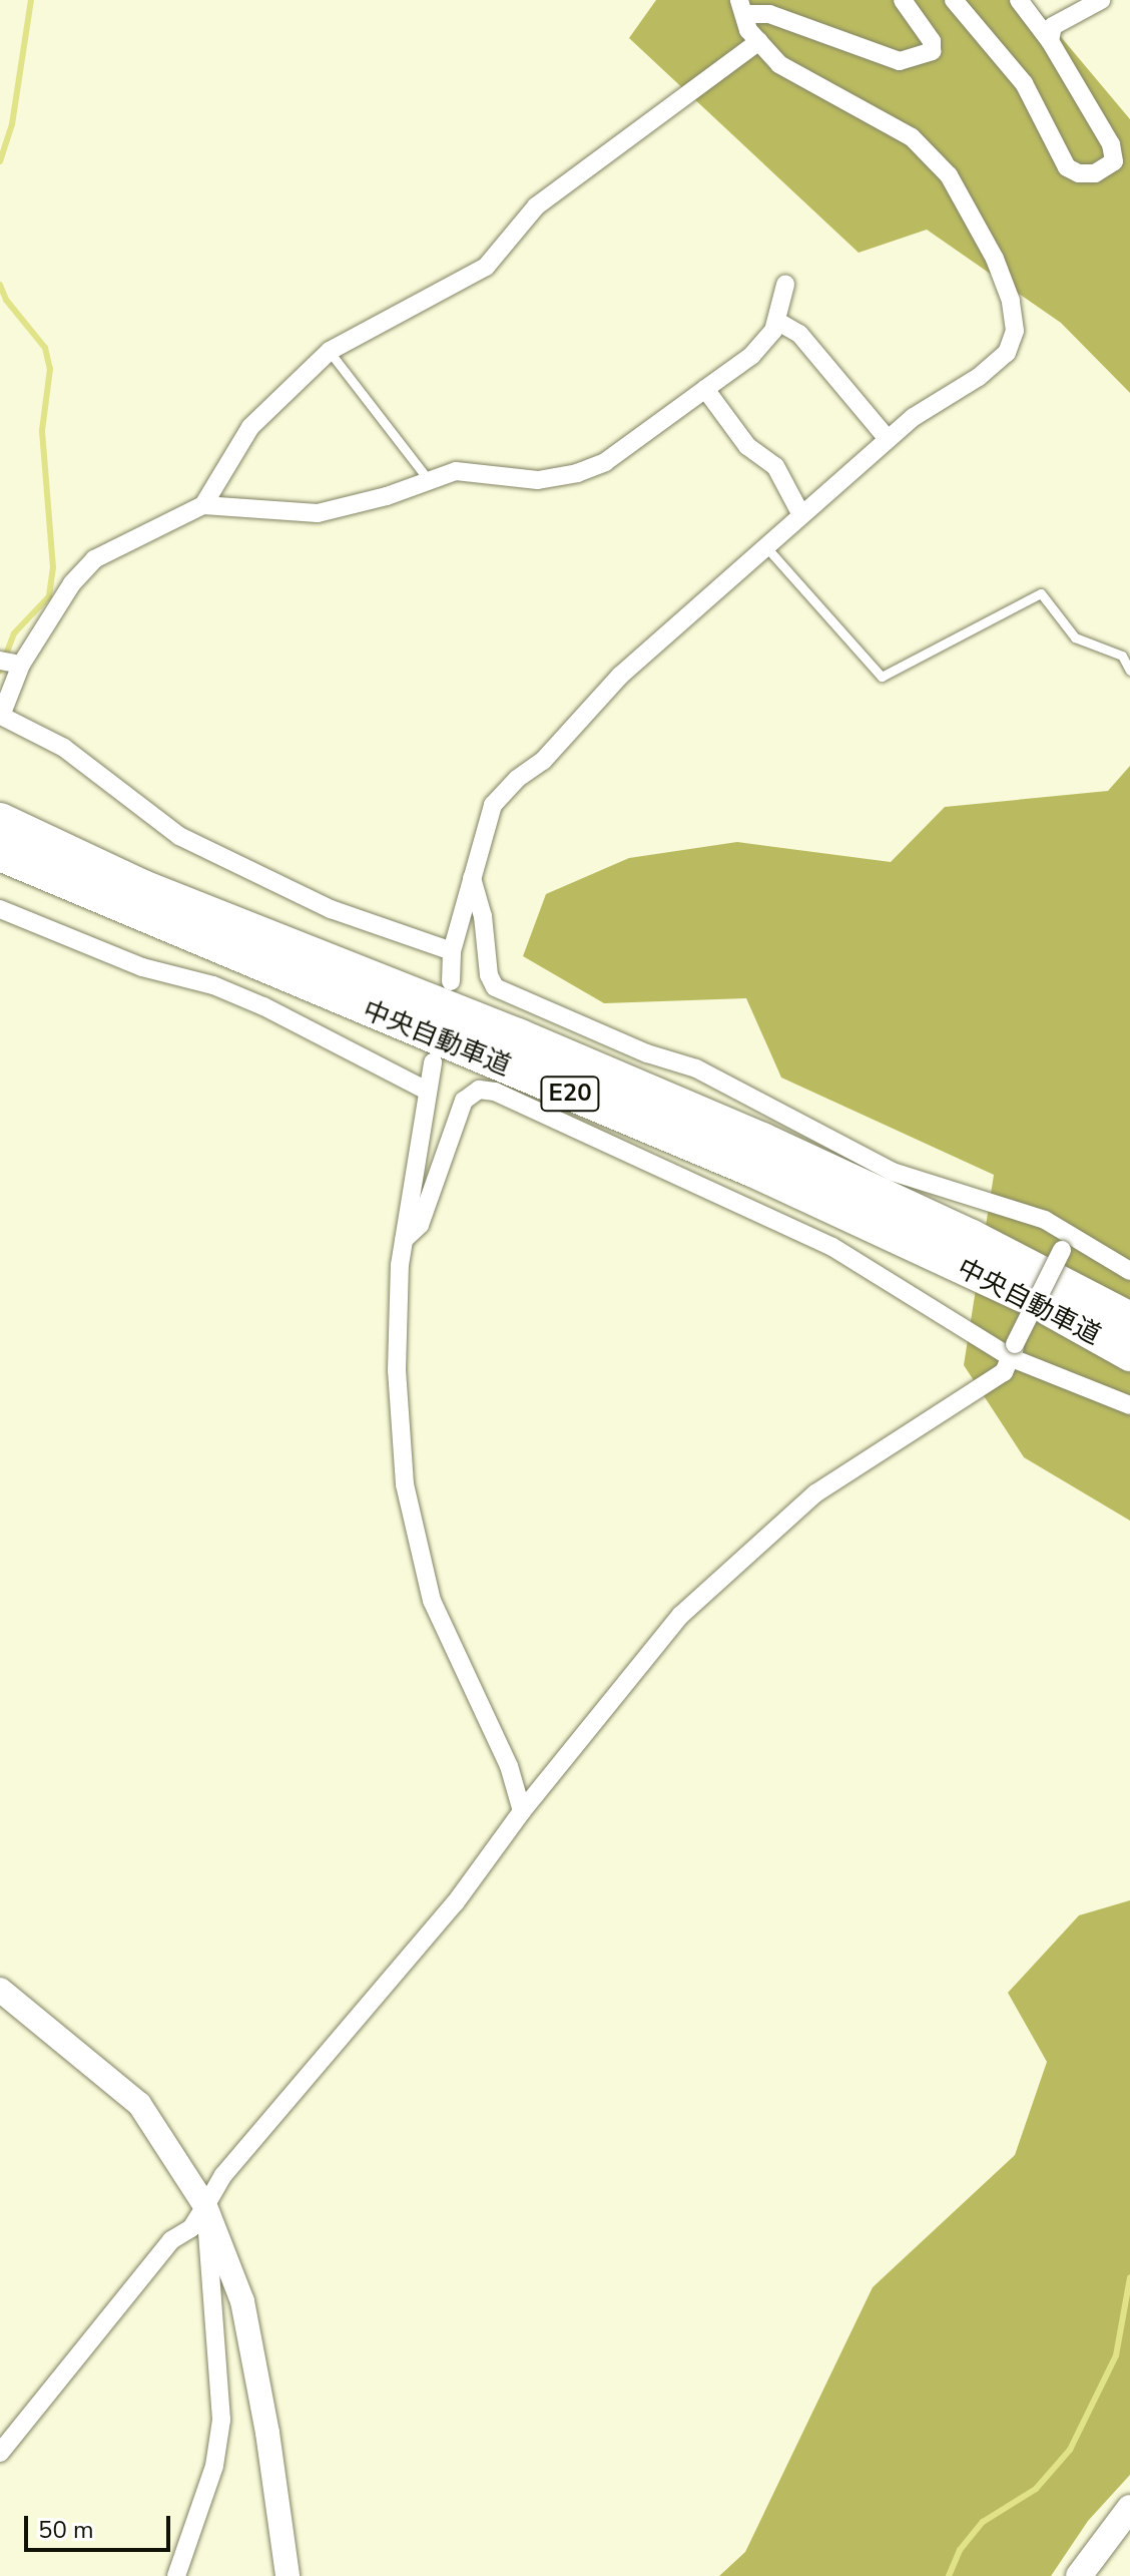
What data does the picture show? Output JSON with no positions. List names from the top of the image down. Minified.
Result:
{"streets":{"highway":["中央自動車道","E20"]},"scale_bar":"50 m"}
